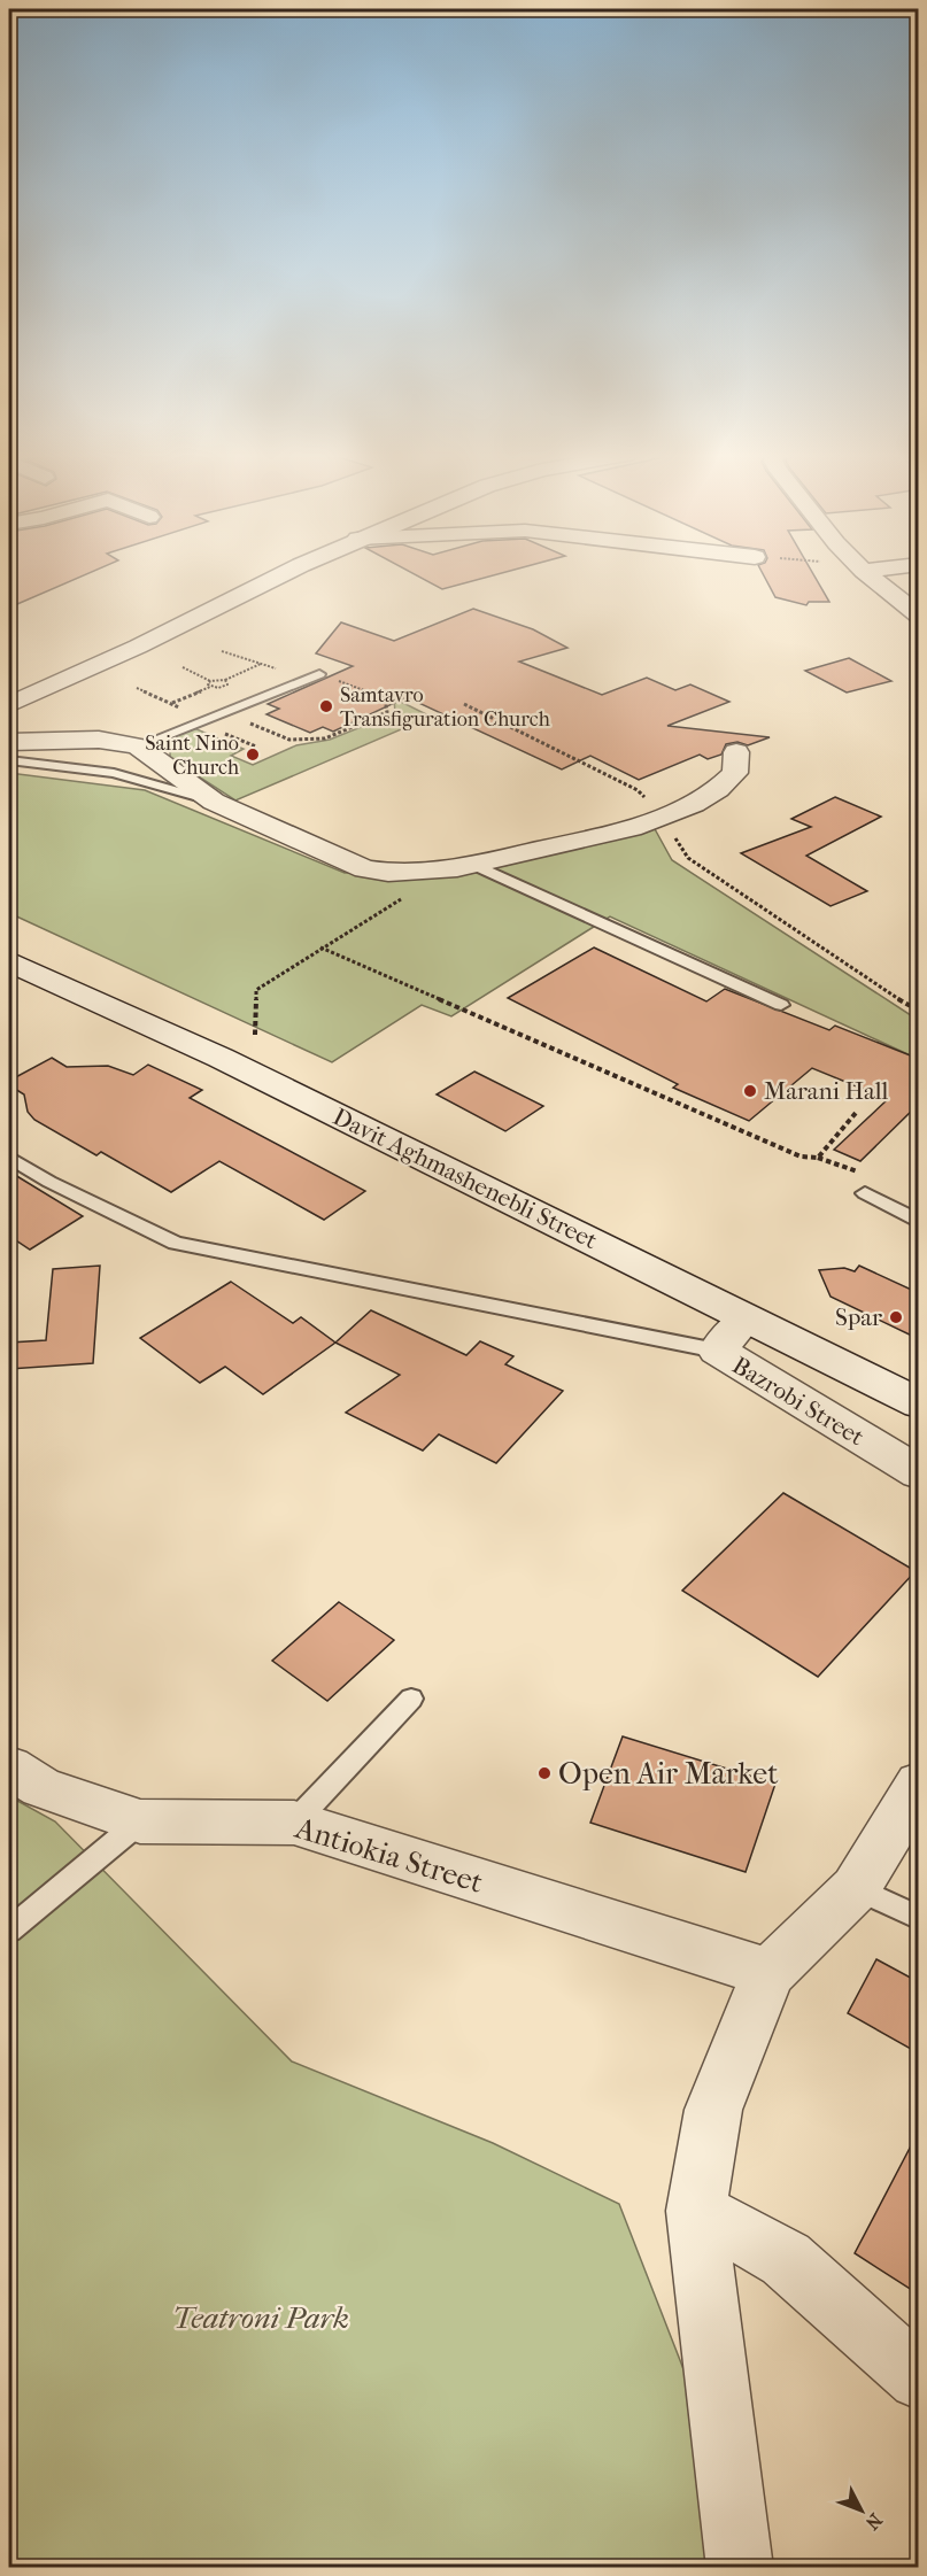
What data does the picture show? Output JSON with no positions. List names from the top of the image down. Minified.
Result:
{"streets":{"street":["Davit Aghmashenebli Street","Bazrobi Street","Antiokia Street"]},"crossings":[["Davit Aghmashenebli Street","Bazrobi Street"]],"parks":["Teatroni Park"],"places":["Samtavro Transfiguration Church","Saint Nino Church","Marani Hall","Spar","Open Air Market"],"north":"bottom right"}
